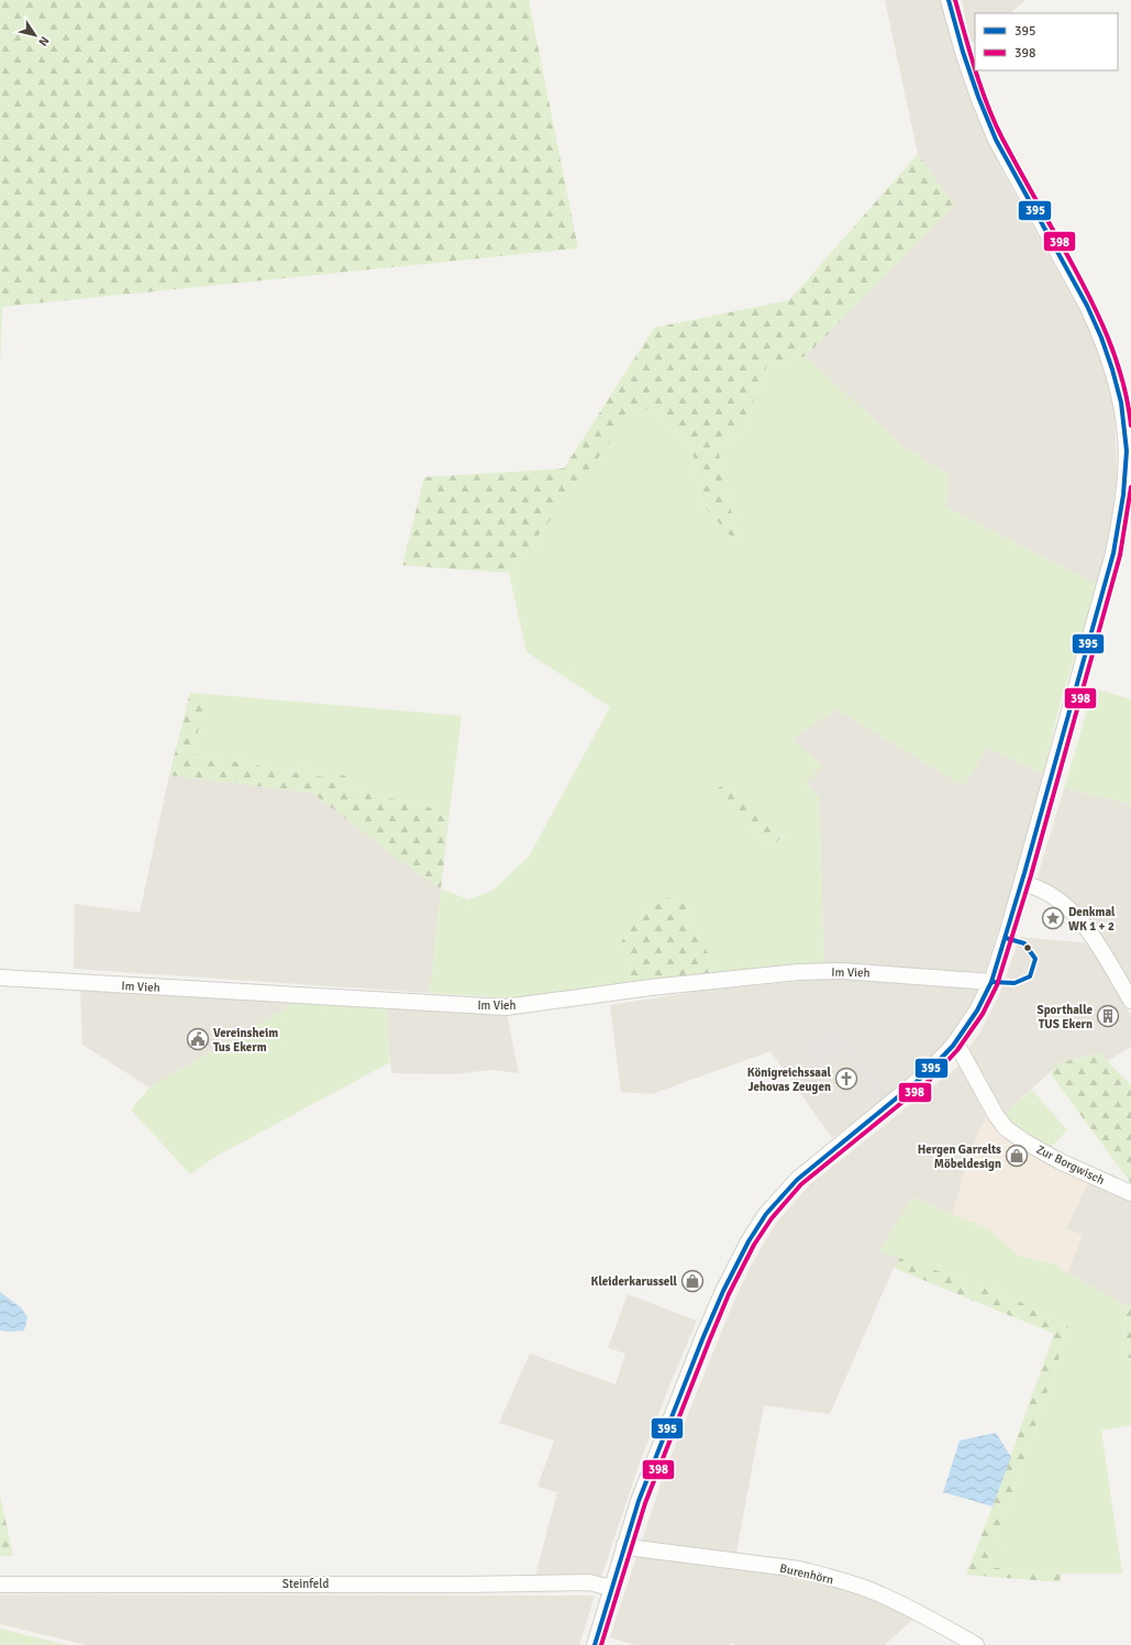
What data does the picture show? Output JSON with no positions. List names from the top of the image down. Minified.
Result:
{"streets":{"street":["Im Vieh","Zur Borgwisch","Burenhörn","Steinfeld"]},"places":{"place":["Denkmal WK 1 + 2"],"building":["Sporthalle TUS Ekern"],"public building":["Vereinsheim Tus Ekerm"],"church":["Königreichssaal Jehovas Zeugen"],"shop":["Hergen Garrelts Möbeldesign","Kleiderkarussell"]},"lines":["transit line 395","transit line 398"],"legend":["395","398"],"north":"bottom right"}
